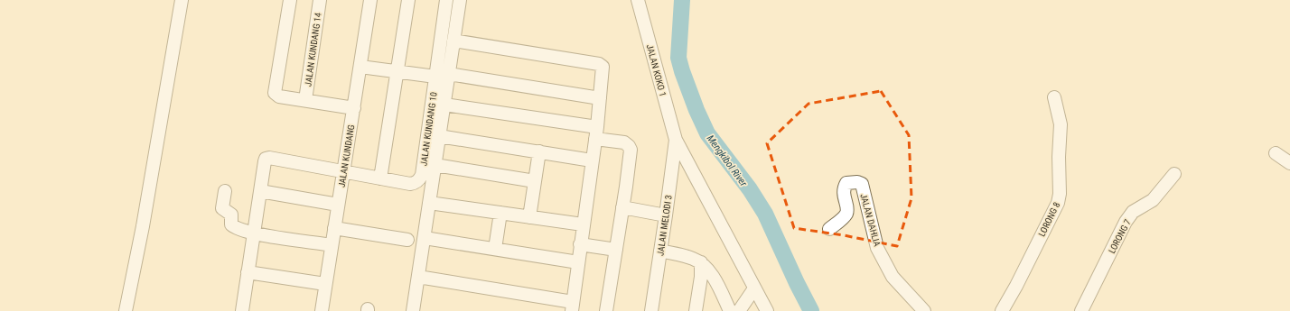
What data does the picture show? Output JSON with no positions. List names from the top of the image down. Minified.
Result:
{"streets":{"street":["JALAN KUNDANG 14","JALAN KOKO 1","JALAN KUNDANG 10","JALAN KUNDANG","LORONG 8","JALAN DAHLIA","JALAN MELODI 3","LORONG 7"]},"crossings":[["JALAN KOKO 1","JALAN MELODI 3"],["JALAN KUNDANG 10","JALAN KUNDANG"]],"water":["Mengkibol River"]}
